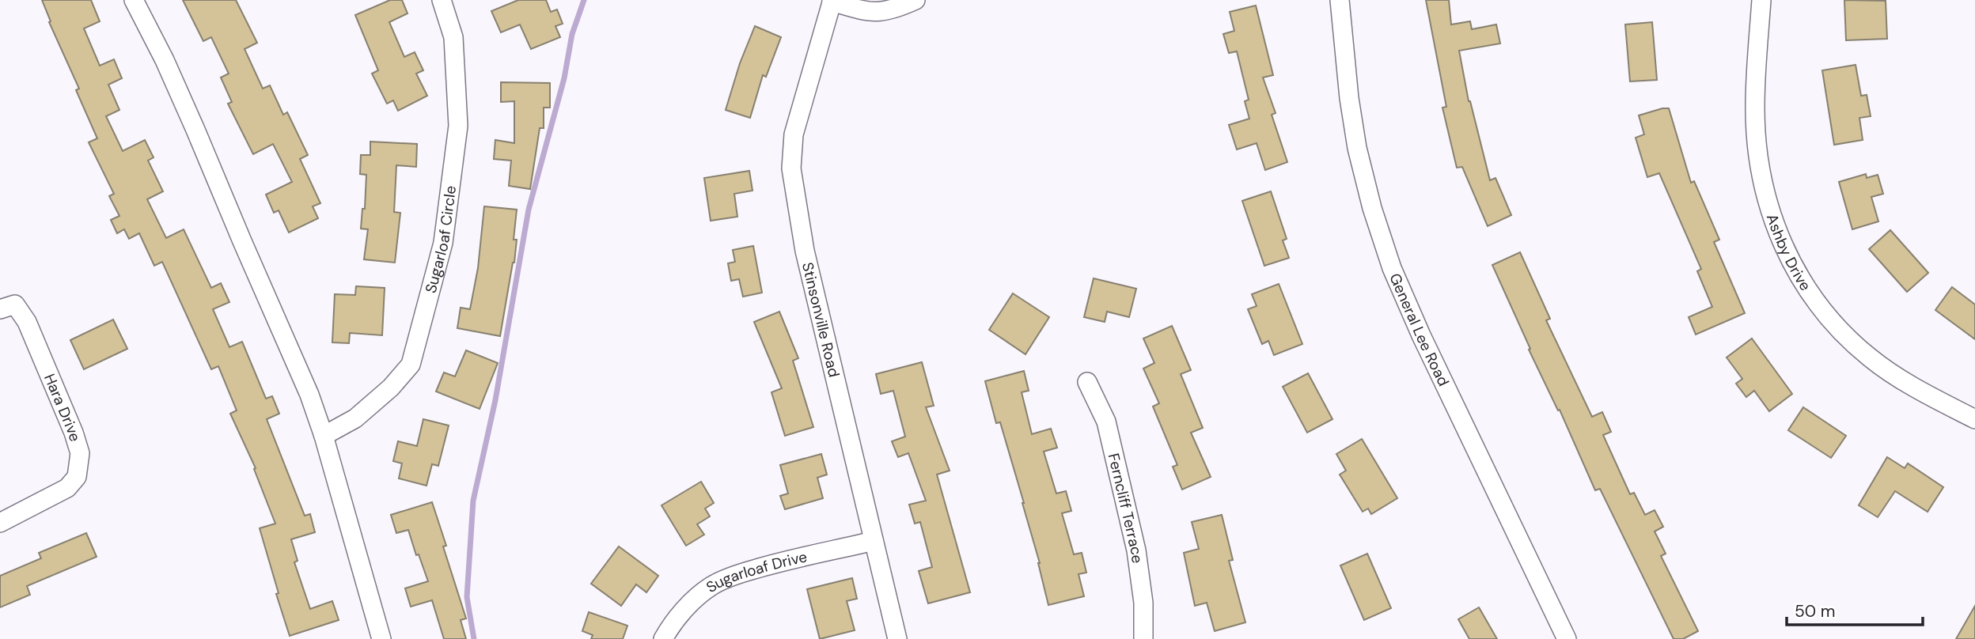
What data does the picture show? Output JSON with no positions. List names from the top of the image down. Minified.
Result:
{"streets":{"street":["Sugarloaf Circle","Ashby Drive","Stinsonville Road","General Lee Road","Hara Drive","Ferncliff Terrace","Sugarloaf Drive"]},"crossings":[["Stinsonville Road","Sugarloaf Drive"]],"scale_bar":"50 m"}
